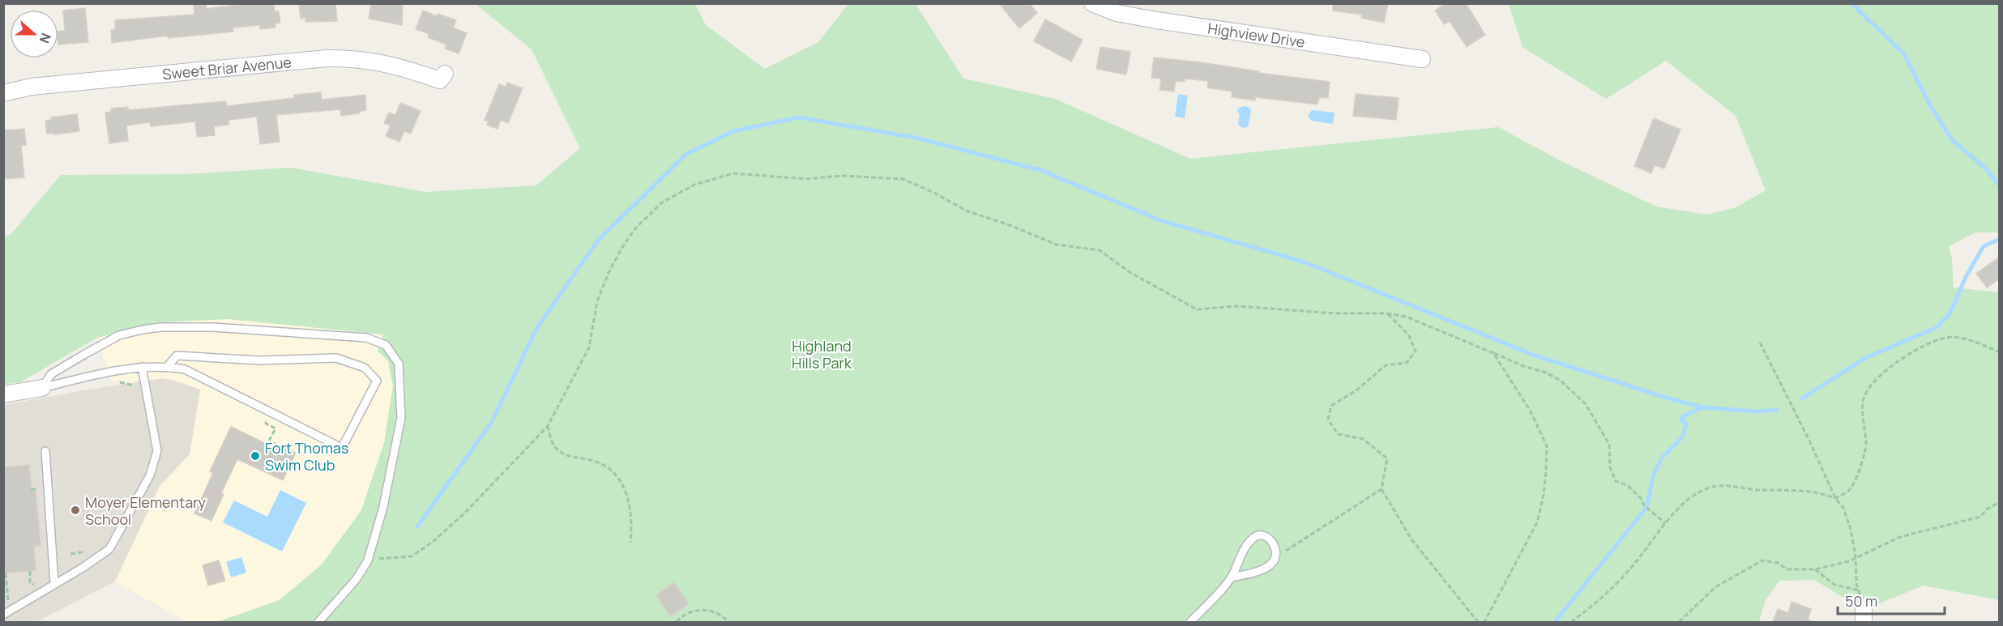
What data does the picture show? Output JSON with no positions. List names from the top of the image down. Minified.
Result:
{"streets":{"street":["Highview Drive","Sweet Briar Avenue"]},"parks":["Highland Hills Park"],"places":["Fort Thomas Swim Club","Moyer Elementary School"],"scale_bar":"50 m","north":"right"}
